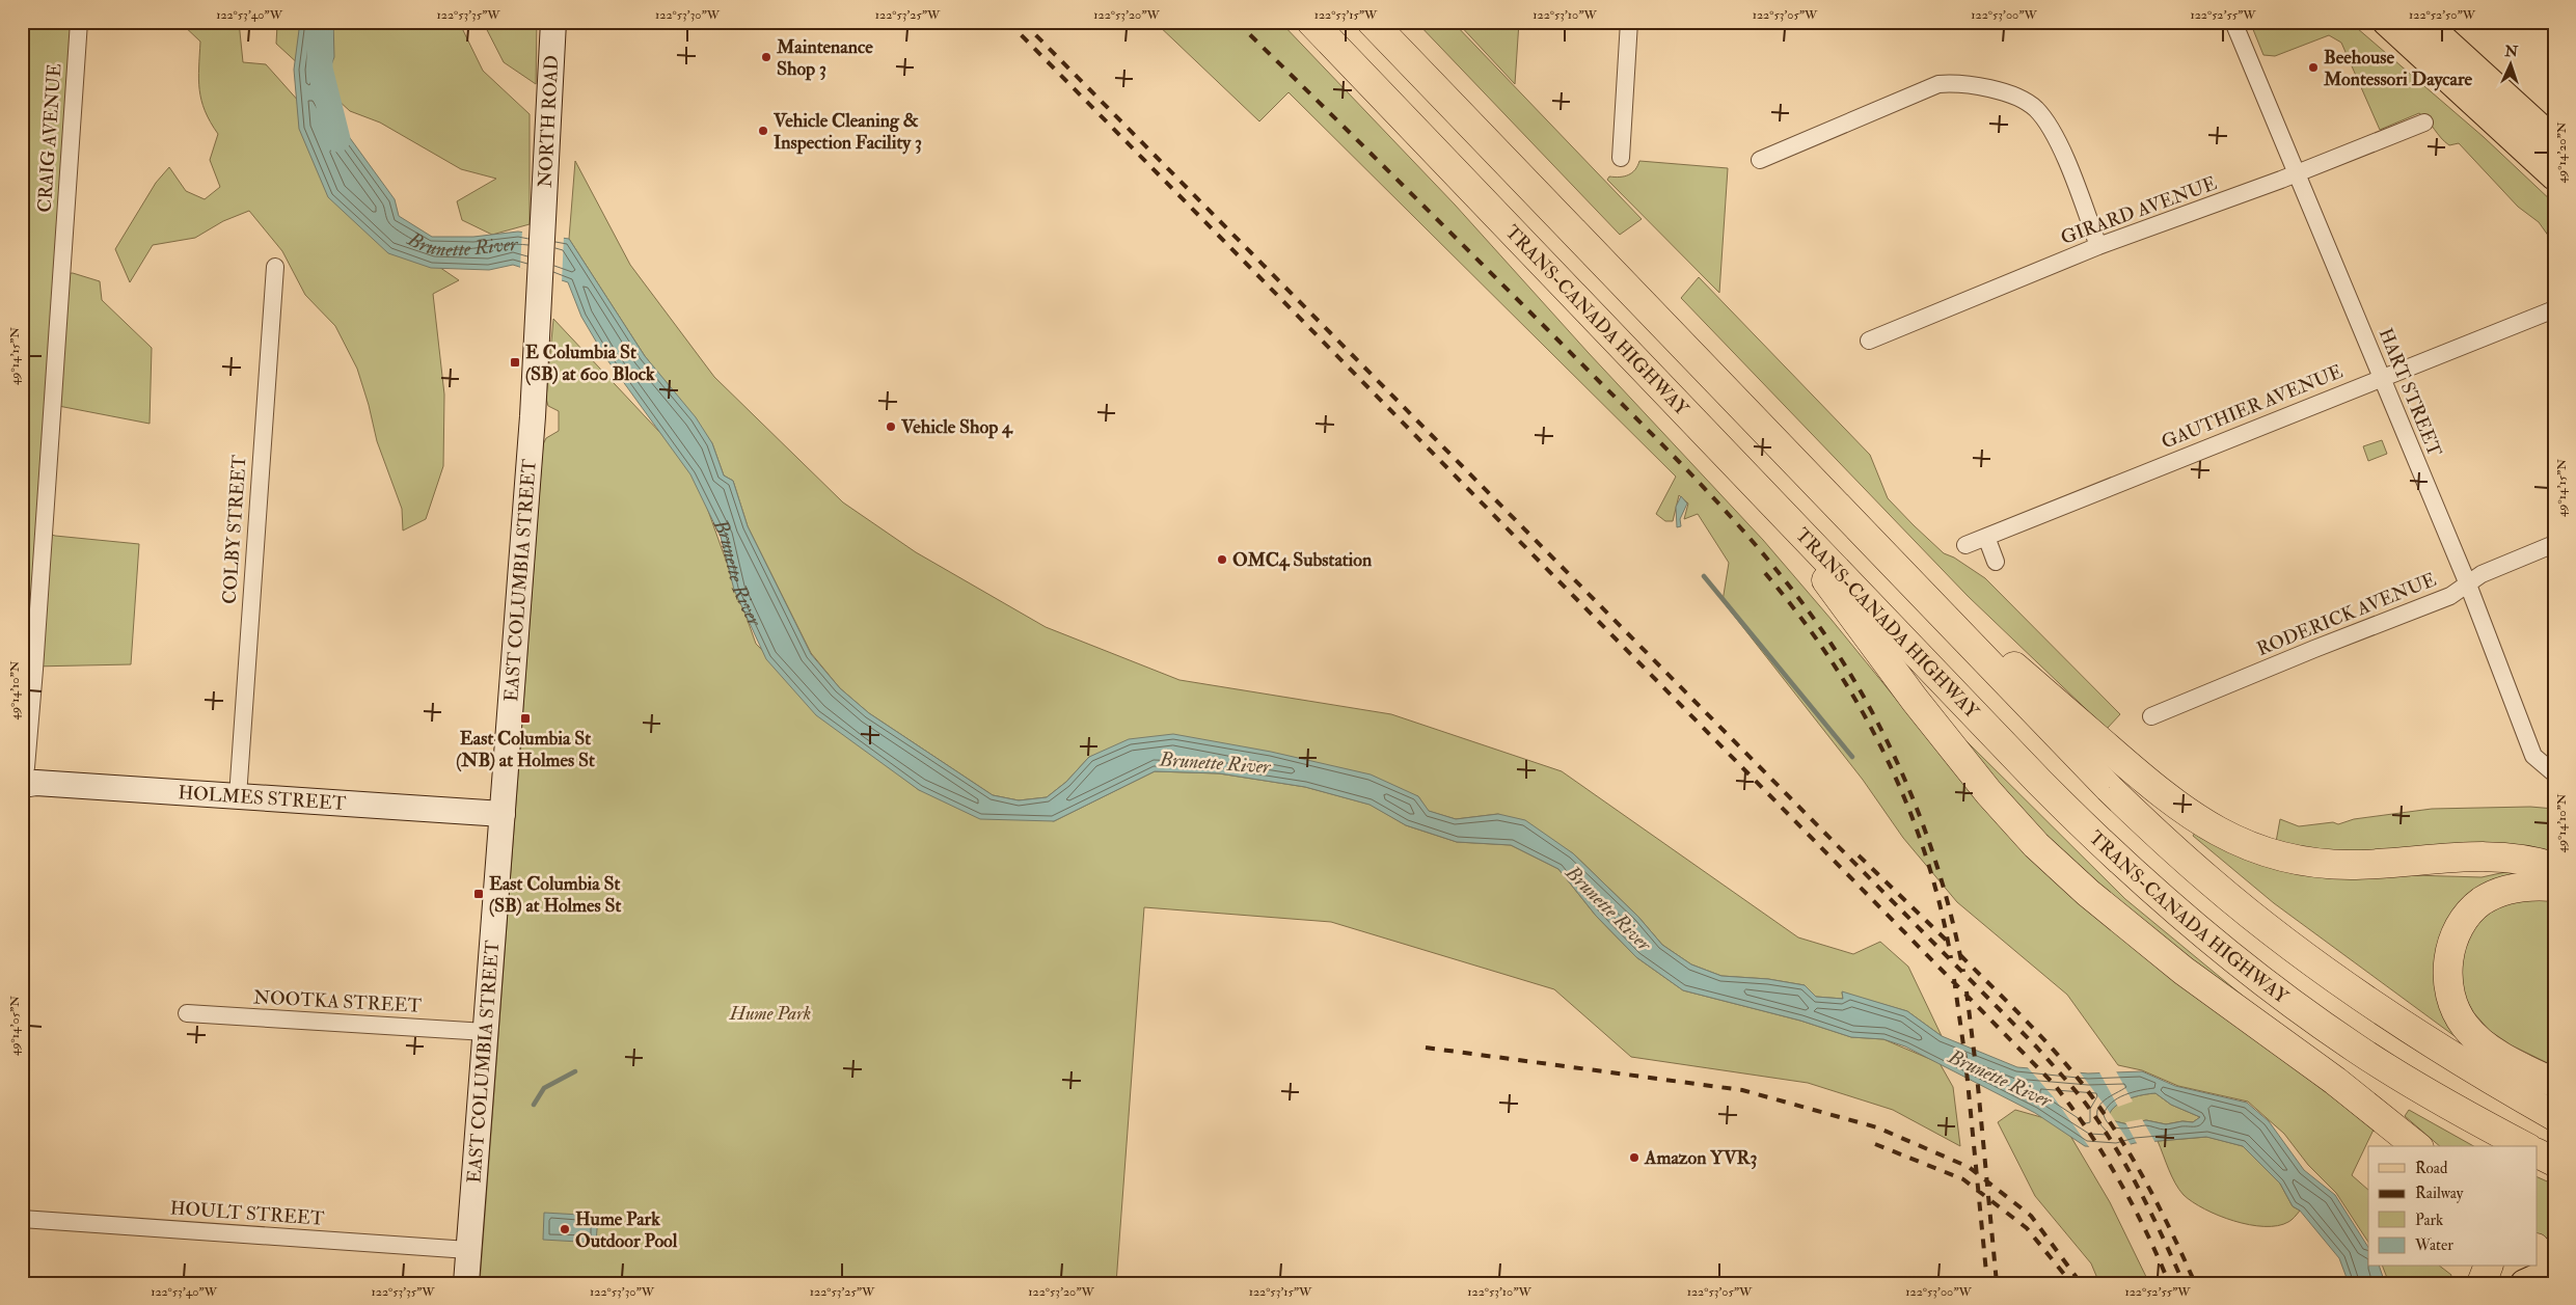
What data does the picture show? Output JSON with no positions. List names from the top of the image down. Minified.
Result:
{"streets":{"highway":["TRANS-CANADA HIGHWAY"],"main road":["NORTH ROAD","EAST COLUMBIA STREET","HOLMES STREET"],"street":["CRAIG AVENUE","GIRARD AVENUE","HART STREET","GAUTHIER AVENUE","COLBY STREET","RODERICK AVENUE","NOOTKA STREET","HOULT STREET"]},"crossings":[["NORTH ROAD","EAST COLUMBIA STREET"],["CRAIG AVENUE","HOLMES STREET"],["GIRARD AVENUE","HART STREET"],["HART STREET","GAUTHIER AVENUE"],["HART STREET","RODERICK AVENUE"],["COLBY STREET","HOLMES STREET"],["EAST COLUMBIA STREET","HOLMES STREET"],["EAST COLUMBIA STREET","NOOTKA STREET"],["EAST COLUMBIA STREET","HOULT STREET"]],"water":["Brunette River"],"parks":["Hume Park"],"places":{"other":["Maintenance Shop 3","Beehouse Montessori Daycare","Vehicle Cleaning & Inspection Facility 3","Vehicle Shop 4","OMC4 Substation","Amazon YVR3","Hume Park Outdoor Pool"],"transit":["E Columbia St (SB) at 600 Block","East Columbia St (NB) at Holmes St","East Columbia St (SB) at Holmes St"]},"legend":["Road","Railway","Park","Water"],"north":"top","coordinates":["122°53'40\"W","122°53'35\"W","122°53'30\"W","122°53'25\"W","122°53'20\"W","122°53'15\"W","122°53'10\"W","122°53'05\"W","122°53'00\"W","122°52'55\"W","122°52'50\"W","49°14'20\"N","49°14'15\"N","49°14'10\"N","49°14'05\"N"]}
